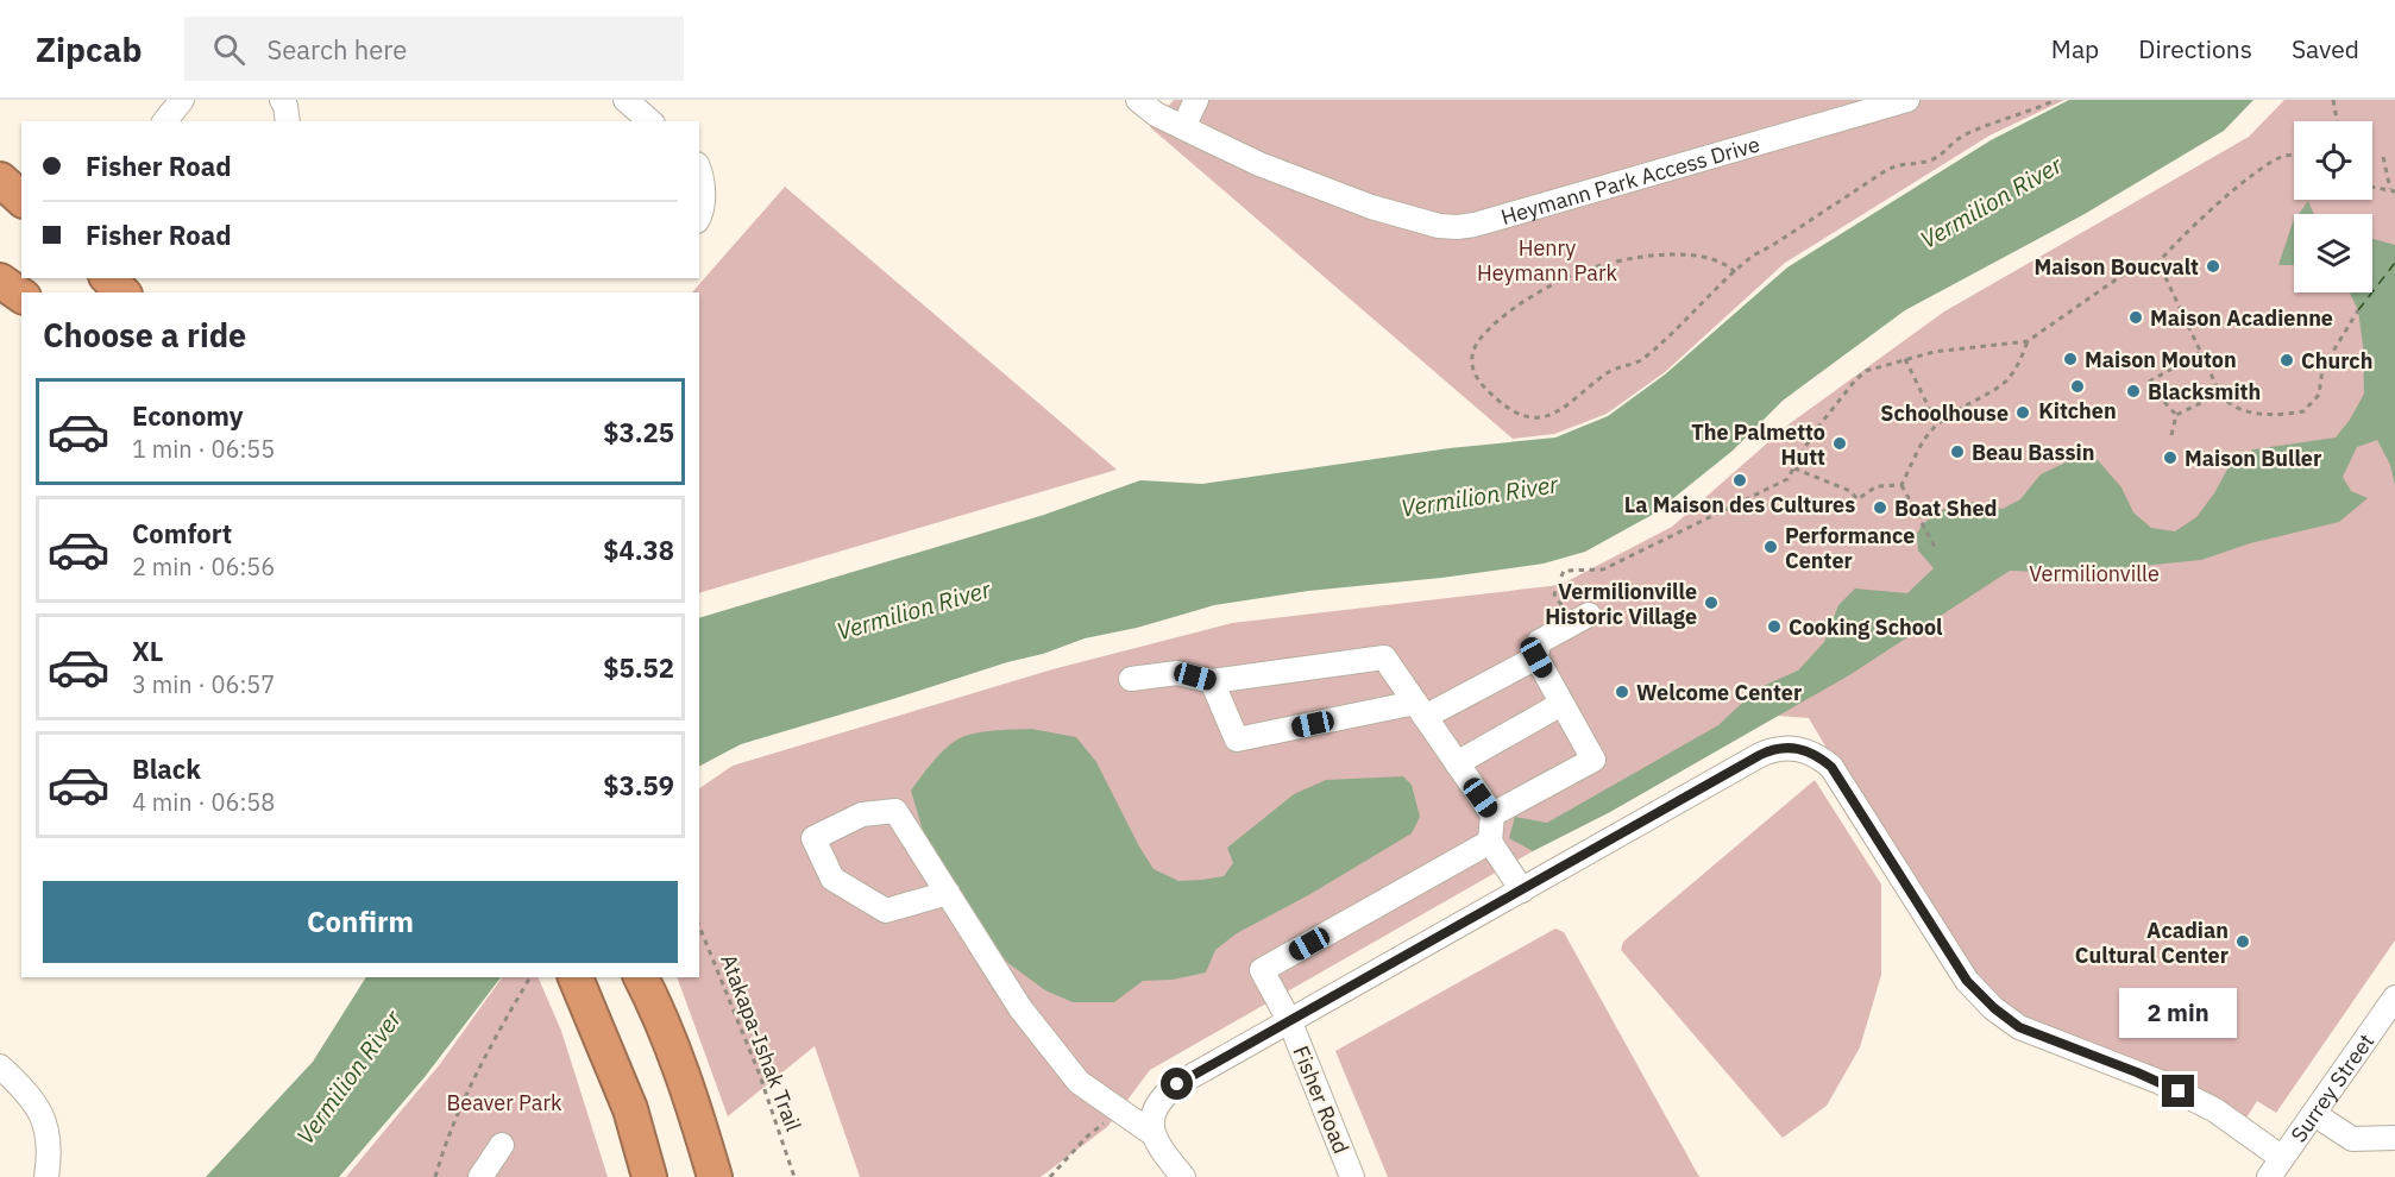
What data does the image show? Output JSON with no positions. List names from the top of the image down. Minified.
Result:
{"streets":{"street":["Heymann Park Access Drive","Surrey Street","Fisher Road"],"path":["Atakapa-Ishak Trail"]},"crossings":[["Surrey Street","Fisher Road"]],"water":["Vermilion River"],"parks":["Henry Heymann Park","Vermilionville","Beaver Park"],"places":["Maison Boucvalt","Maison Acadienne","Maison Mouton","Church","Kitchen","Blacksmith","Schoolhouse","The Palmetto Hutt","Beau Bassin","Maison Buller","La Maison des Cultures","Boat Shed","Performance Center","Vermilionville Historic Village","Cooking School","Welcome Center","Acadian Cultural Center"],"page":{"header":"Zipcab","search":"Search here","nav":["Map","Directions","Saved"],"banner":["Fisher Road","Fisher Road"],"heading":"Choose a ride","list":[{"name":"Economy","note":"1 min · 06:55","value":"$3.25"},{"name":"Comfort","note":"2 min · 06:56","value":"$4.38"},{"name":"XL","note":"3 min · 06:57","value":"$5.52"},{"name":"Black","note":"4 min · 06:58","value":"$3.59"}],"buttons":"Confirm","bubble":"2 min"}}
